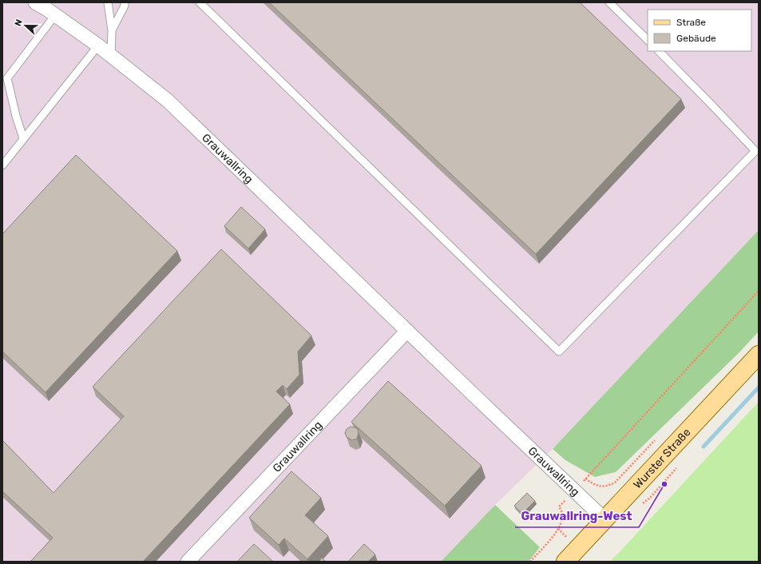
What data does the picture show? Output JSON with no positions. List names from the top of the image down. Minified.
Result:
{"streets":{"main road":["Wurster Straße"],"street":["Grauwallring"]},"crossings":[["Grauwallring","Wurster Straße"]],"places":["Grauwallring-West"],"legend":["Straße","Gebäude"],"north":"left"}
